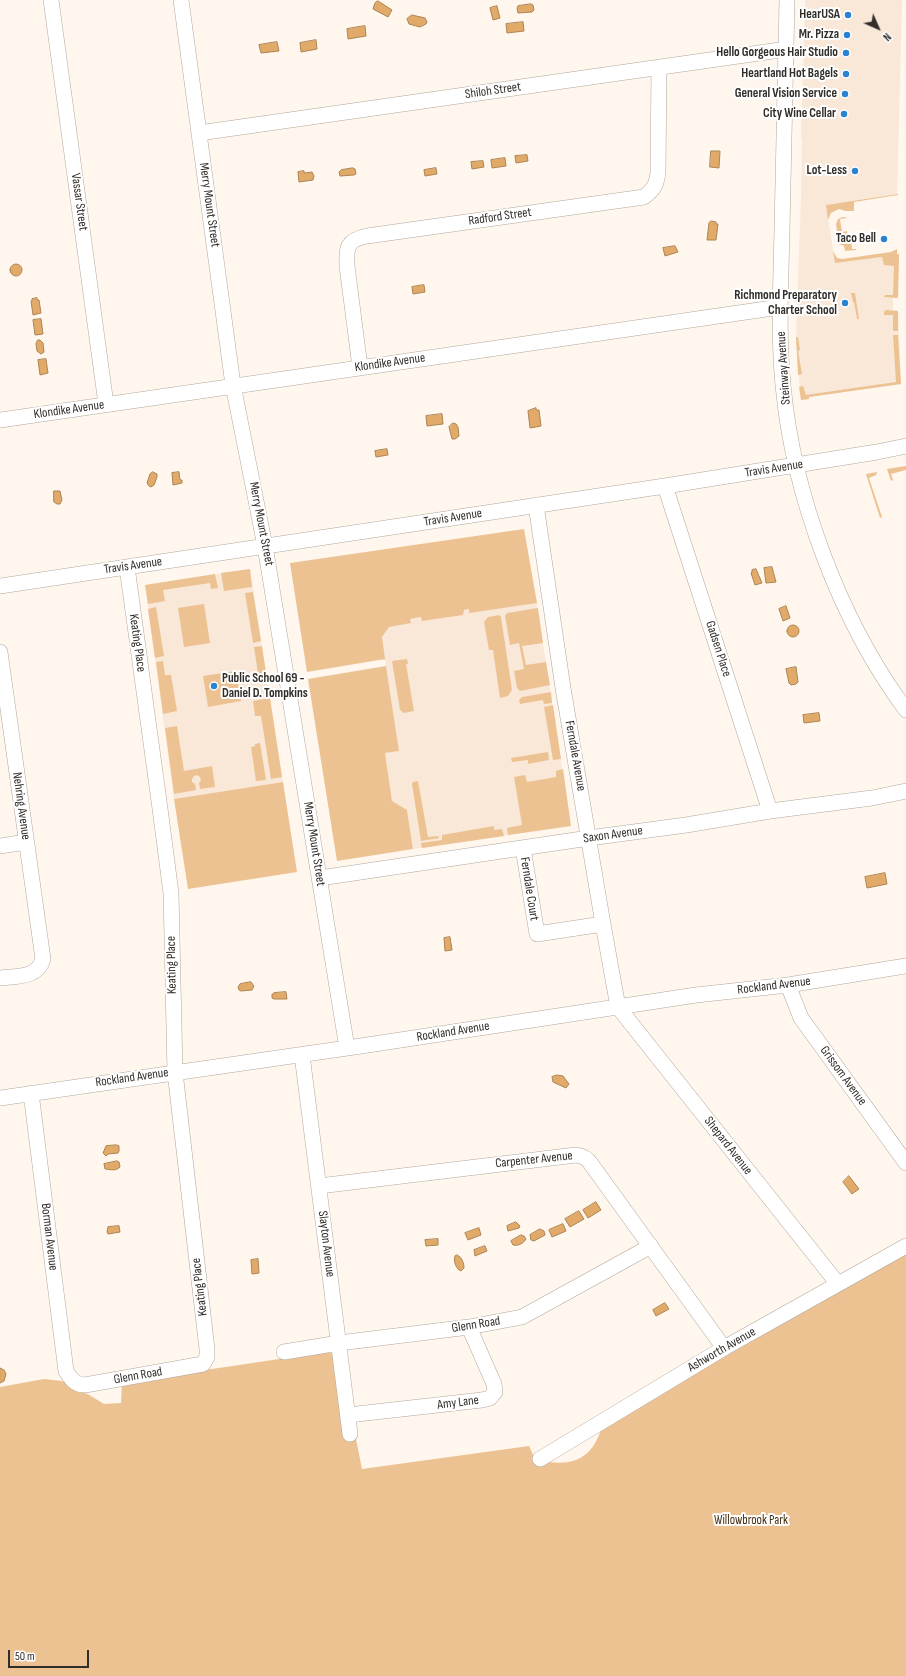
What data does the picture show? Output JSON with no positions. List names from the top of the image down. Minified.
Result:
{"streets":{"street":["Shiloh Street","Vassar Street","Merry Mount Street","Radford Street","Klondike Avenue","Steinway Avenue","Travis Avenue","Keating Place","Gadsen Place","Ferndale Avenue","Nehring Avenue","Saxon Avenue","Ferndale Court","Rockland Avenue","Grissom Avenue","Shepard Avenue","Carpenter Avenue","Borman Avenue","Slayton Avenue","Glenn Road","Ashworth Avenue","Amy Lane"]},"crossings":[["Shiloh Street","Merry Mount Street"],["Shiloh Street","Radford Street"],["Shiloh Street","Steinway Avenue"],["Vassar Street","Klondike Avenue"],["Merry Mount Street","Klondike Avenue"],["Merry Mount Street","Travis Avenue"],["Merry Mount Street","Saxon Avenue"],["Merry Mount Street","Rockland Avenue"],["Radford Street","Klondike Avenue"],["Klondike Avenue","Steinway Avenue"],["Steinway Avenue","Travis Avenue"],["Travis Avenue","Keating Place"],["Travis Avenue","Gadsen Place"],["Travis Avenue","Ferndale Avenue"],["Keating Place","Rockland Avenue"],["Keating Place","Glenn Road"],["Gadsen Place","Saxon Avenue"],["Ferndale Avenue","Saxon Avenue"],["Ferndale Avenue","Ferndale Court"],["Ferndale Avenue","Rockland Avenue"],["Ferndale Avenue","Shepard Avenue"],["Saxon Avenue","Ferndale Court"],["Rockland Avenue","Grissom Avenue"],["Rockland Avenue","Shepard Avenue"],["Rockland Avenue","Borman Avenue"],["Rockland Avenue","Slayton Avenue"],["Shepard Avenue","Ashworth Avenue"],["Carpenter Avenue","Slayton Avenue"],["Carpenter Avenue","Glenn Road"],["Carpenter Avenue","Ashworth Avenue"],["Borman Avenue","Glenn Road"],["Slayton Avenue","Glenn Road"],["Slayton Avenue","Amy Lane"],["Glenn Road","Amy Lane"]],"parks":["Willowbrook Park"],"places":["HearUSA","Mr. Pizza","Hello Gorgeous Hair Studio","Heartland Hot Bagels","General Vision Service","City Wine Cellar","Lot-Less","Taco Bell","Richmond Preparatory Charter School","Public School 69 - Daniel D. Tompkins"],"scale_bar":"50 m","north":"bottom right"}
